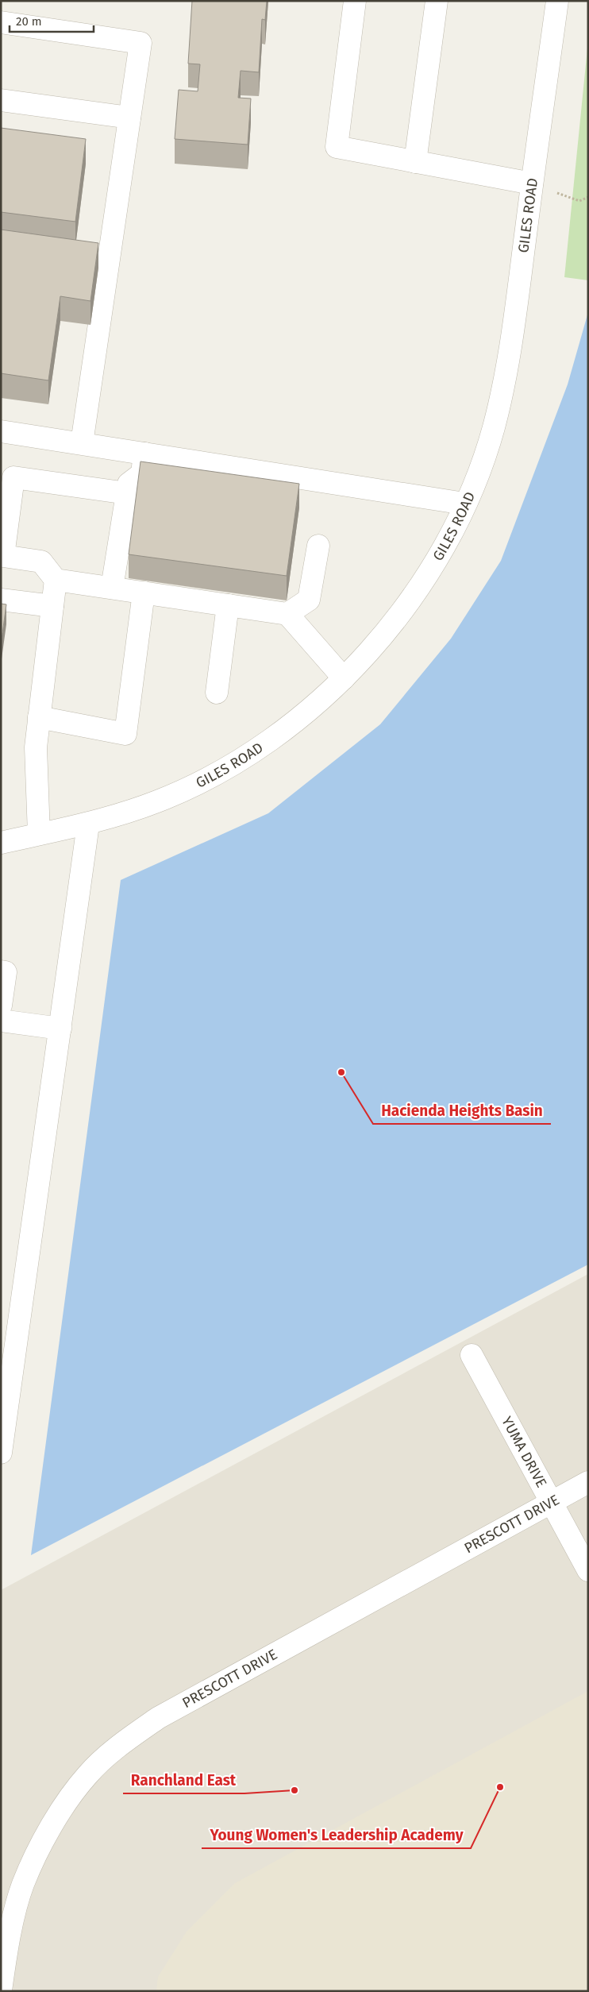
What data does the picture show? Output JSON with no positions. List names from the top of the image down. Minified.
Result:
{"streets":{"street":["GILES ROAD","YUMA DRIVE","PRESCOTT DRIVE"]},"crossings":[["YUMA DRIVE","PRESCOTT DRIVE"]],"places":["Hacienda Heights Basin","Young Women's Leadership Academy","Ranchland East"],"scale_bar":"20 m"}
